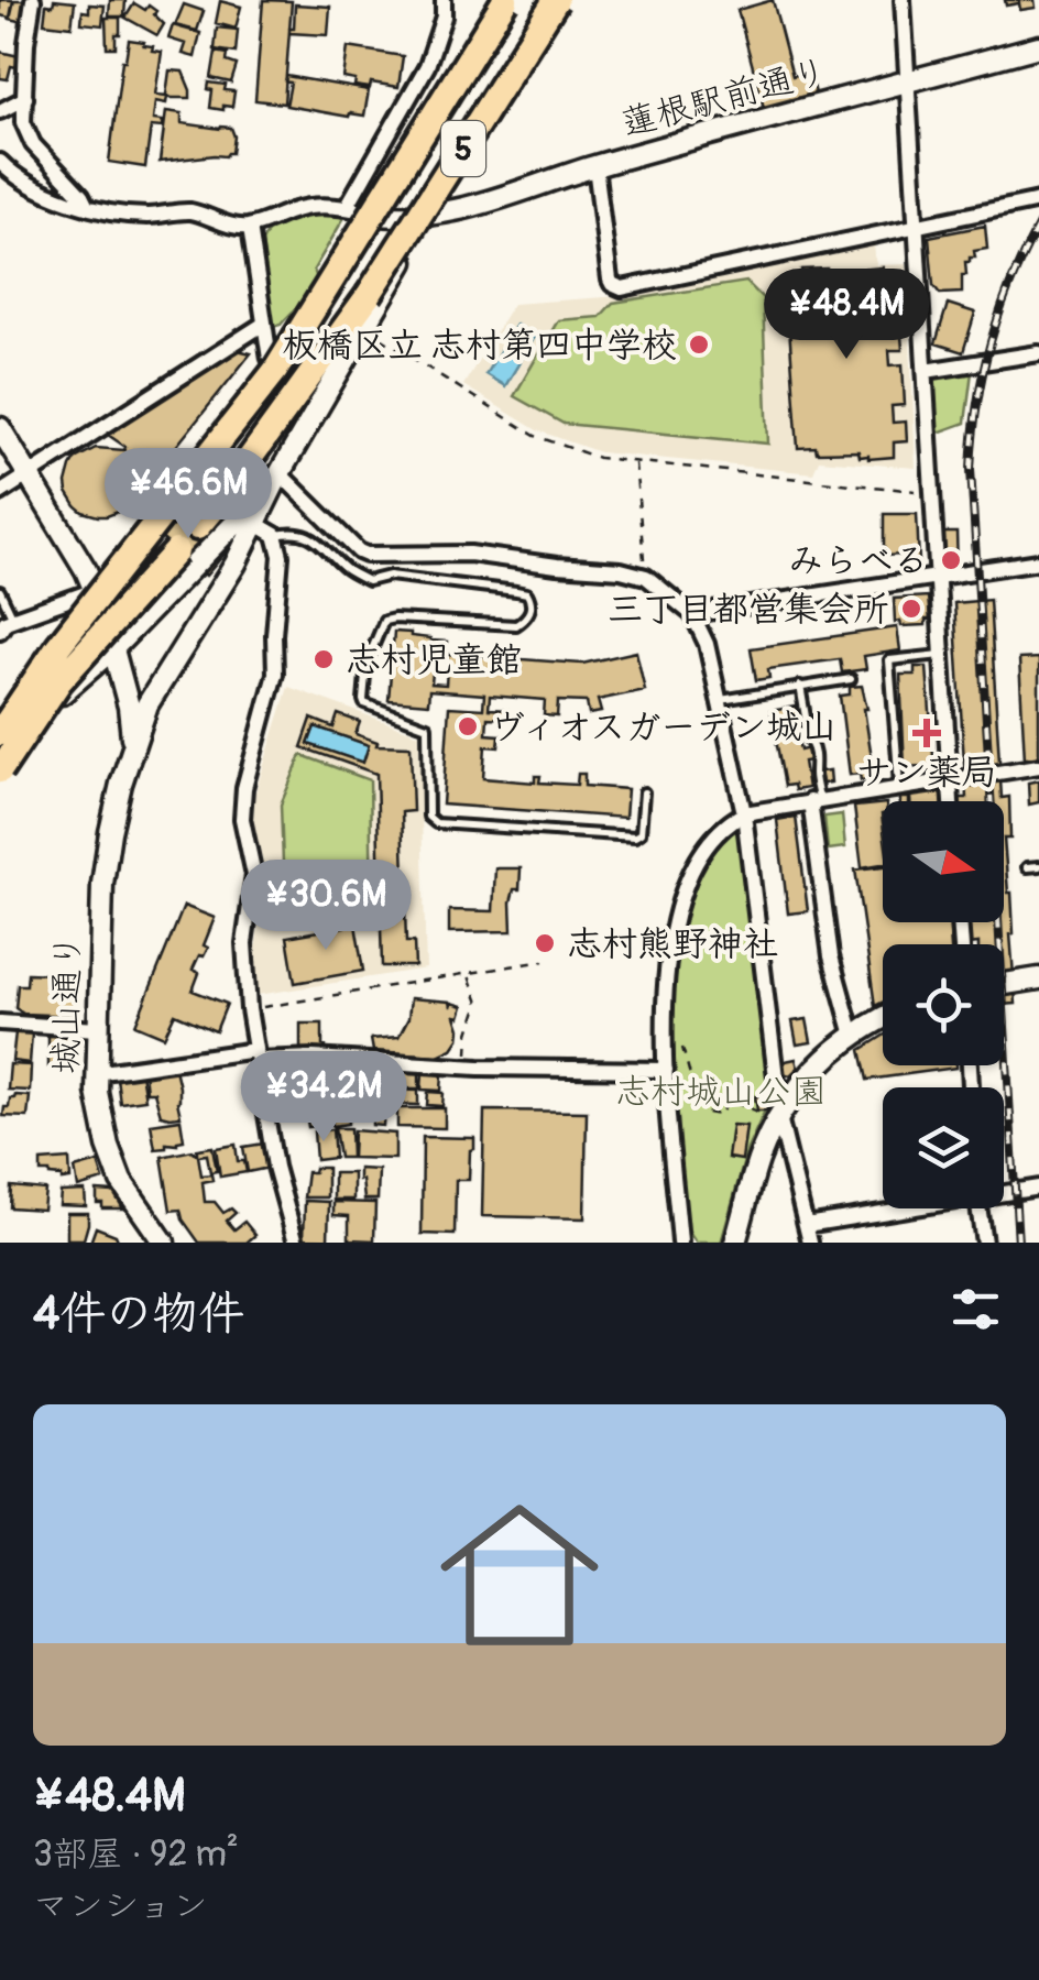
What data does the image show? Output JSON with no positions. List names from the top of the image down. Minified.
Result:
{"streets":{"highway":["5"],"street":["蓮根駅前通り","城山通り"]},"parks":["志村城山公園"],"places":{"other":["板橋区立 志村第四中学校","みらべる","三丁目都営集会所","志村児童館","ヴィオスガーデン城山","志村熊野神社"],"health":["サン薬局"]},"north":"right","page":{"price":["¥48.4M","¥46.6M","¥30.6M","¥34.2M"],"heading":"4件の物件","list":[{"name":"¥48.4M","note":"3部屋 · 92 m² · マンション"}]}}
